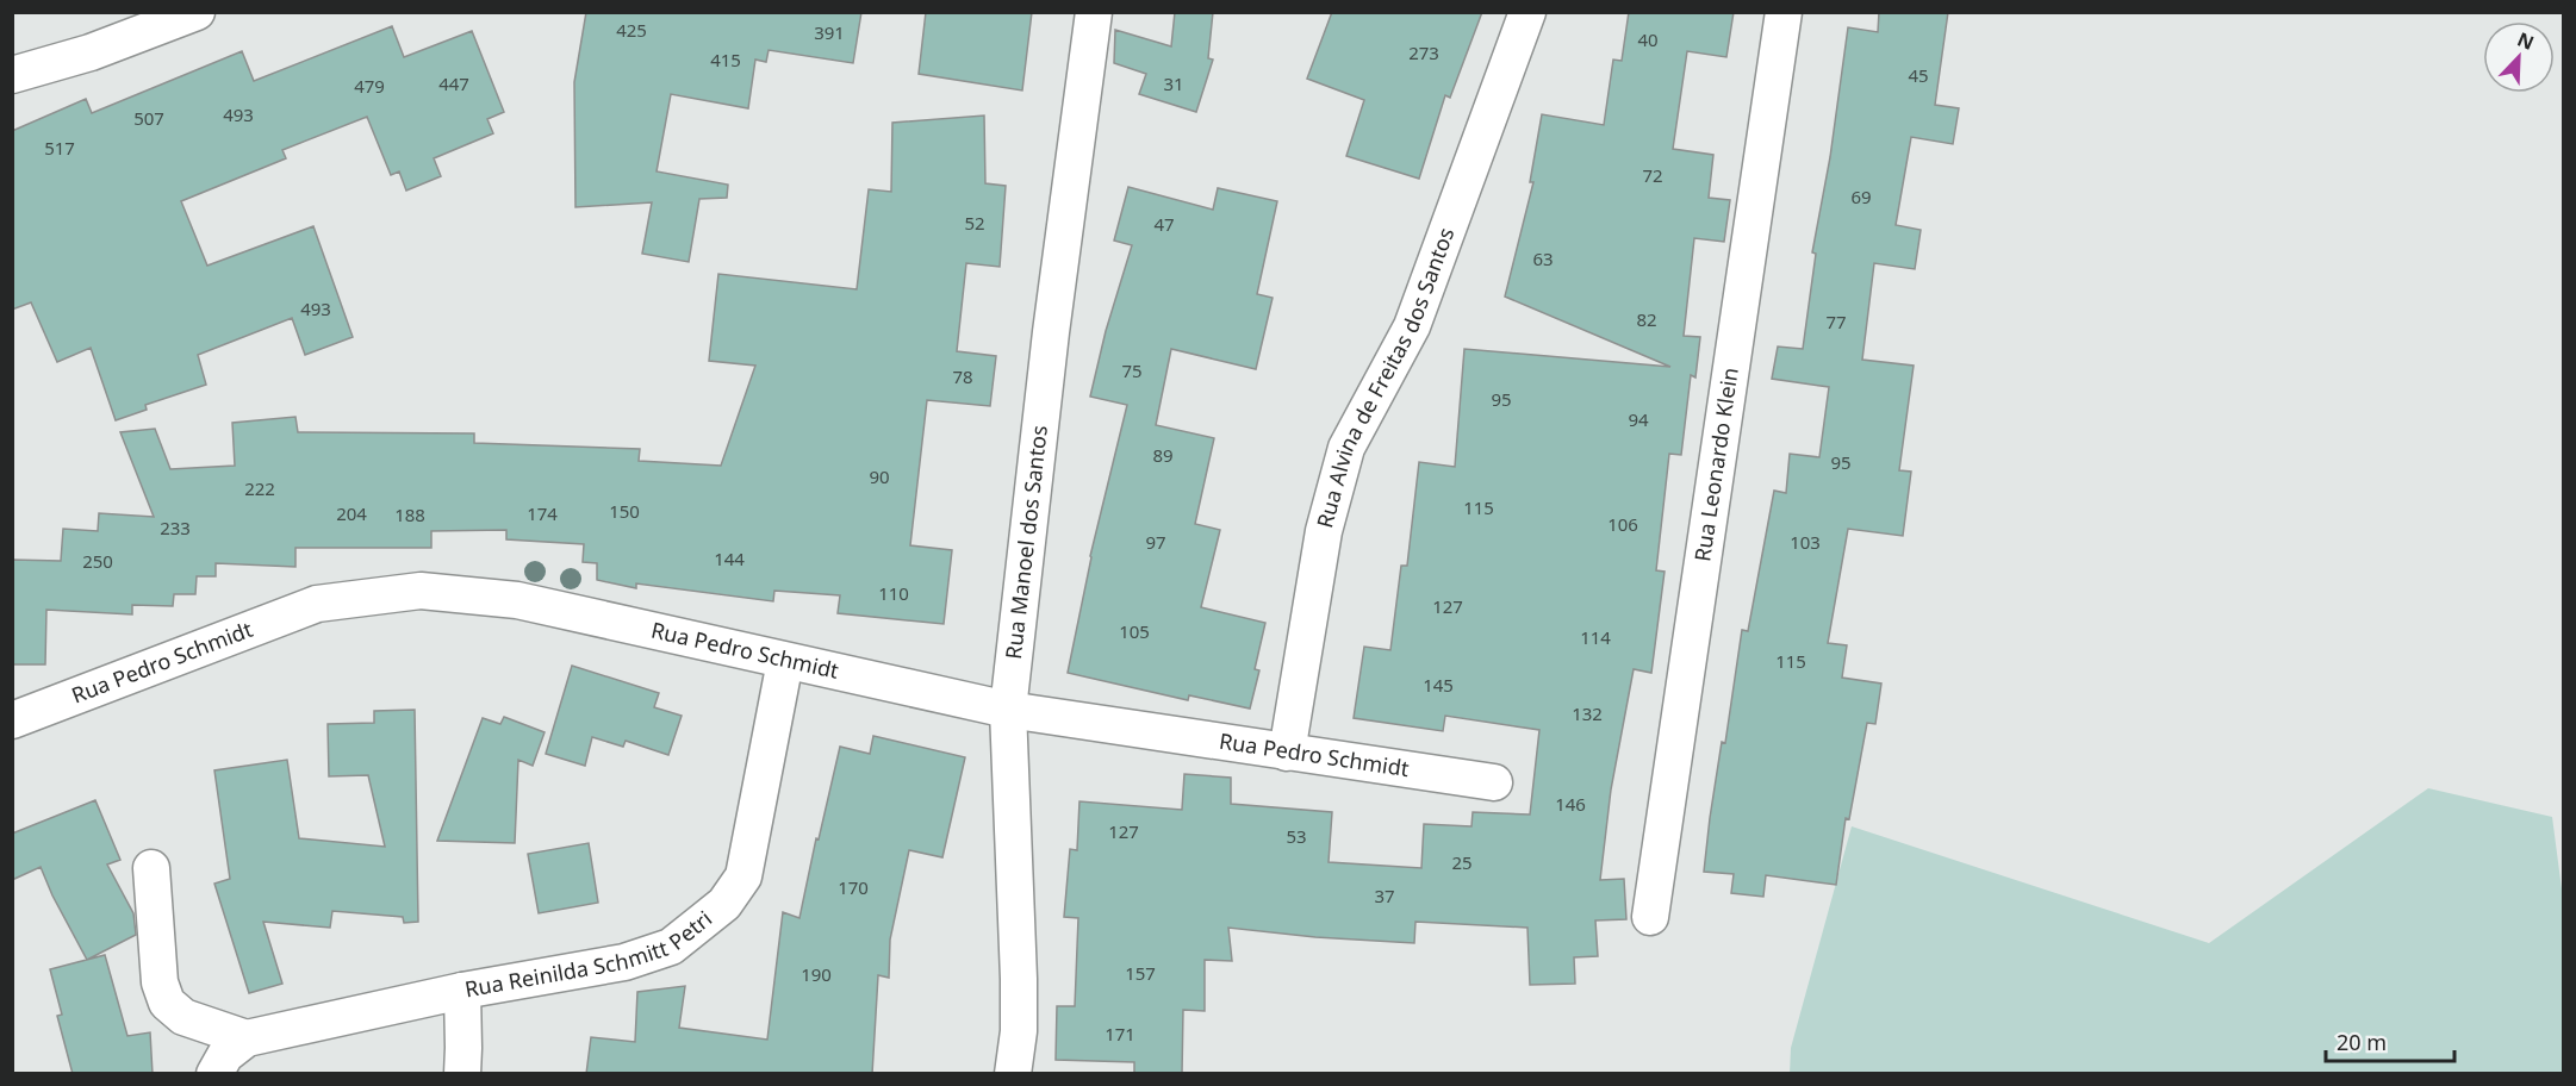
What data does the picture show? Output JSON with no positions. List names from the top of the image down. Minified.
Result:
{"streets":{"street":["Rua Alvina de Freitas dos Santos","Rua Leonardo Klein","Rua Manoel dos Santos","Rua Pedro Schmidt","Rua Reinilda Schmitt Petri"]},"crossings":[["Rua Alvina de Freitas dos Santos","Rua Pedro Schmidt"],["Rua Manoel dos Santos","Rua Pedro Schmidt"],["Rua Pedro Schmidt","Rua Reinilda Schmitt Petri"]],"house_numbers":["425","391","40","273","415","45","447","31","479","493","507","517","72","69","52","47","63","493","82","77","75","78","95","94","89","95","90","222","115","150","204","174","188","106","233","97","103","144","250","110","127","105","114","115","145","132","146","127","53","25","170","37","157","190","171"],"scale_bar":"20 m","north":"top right"}
